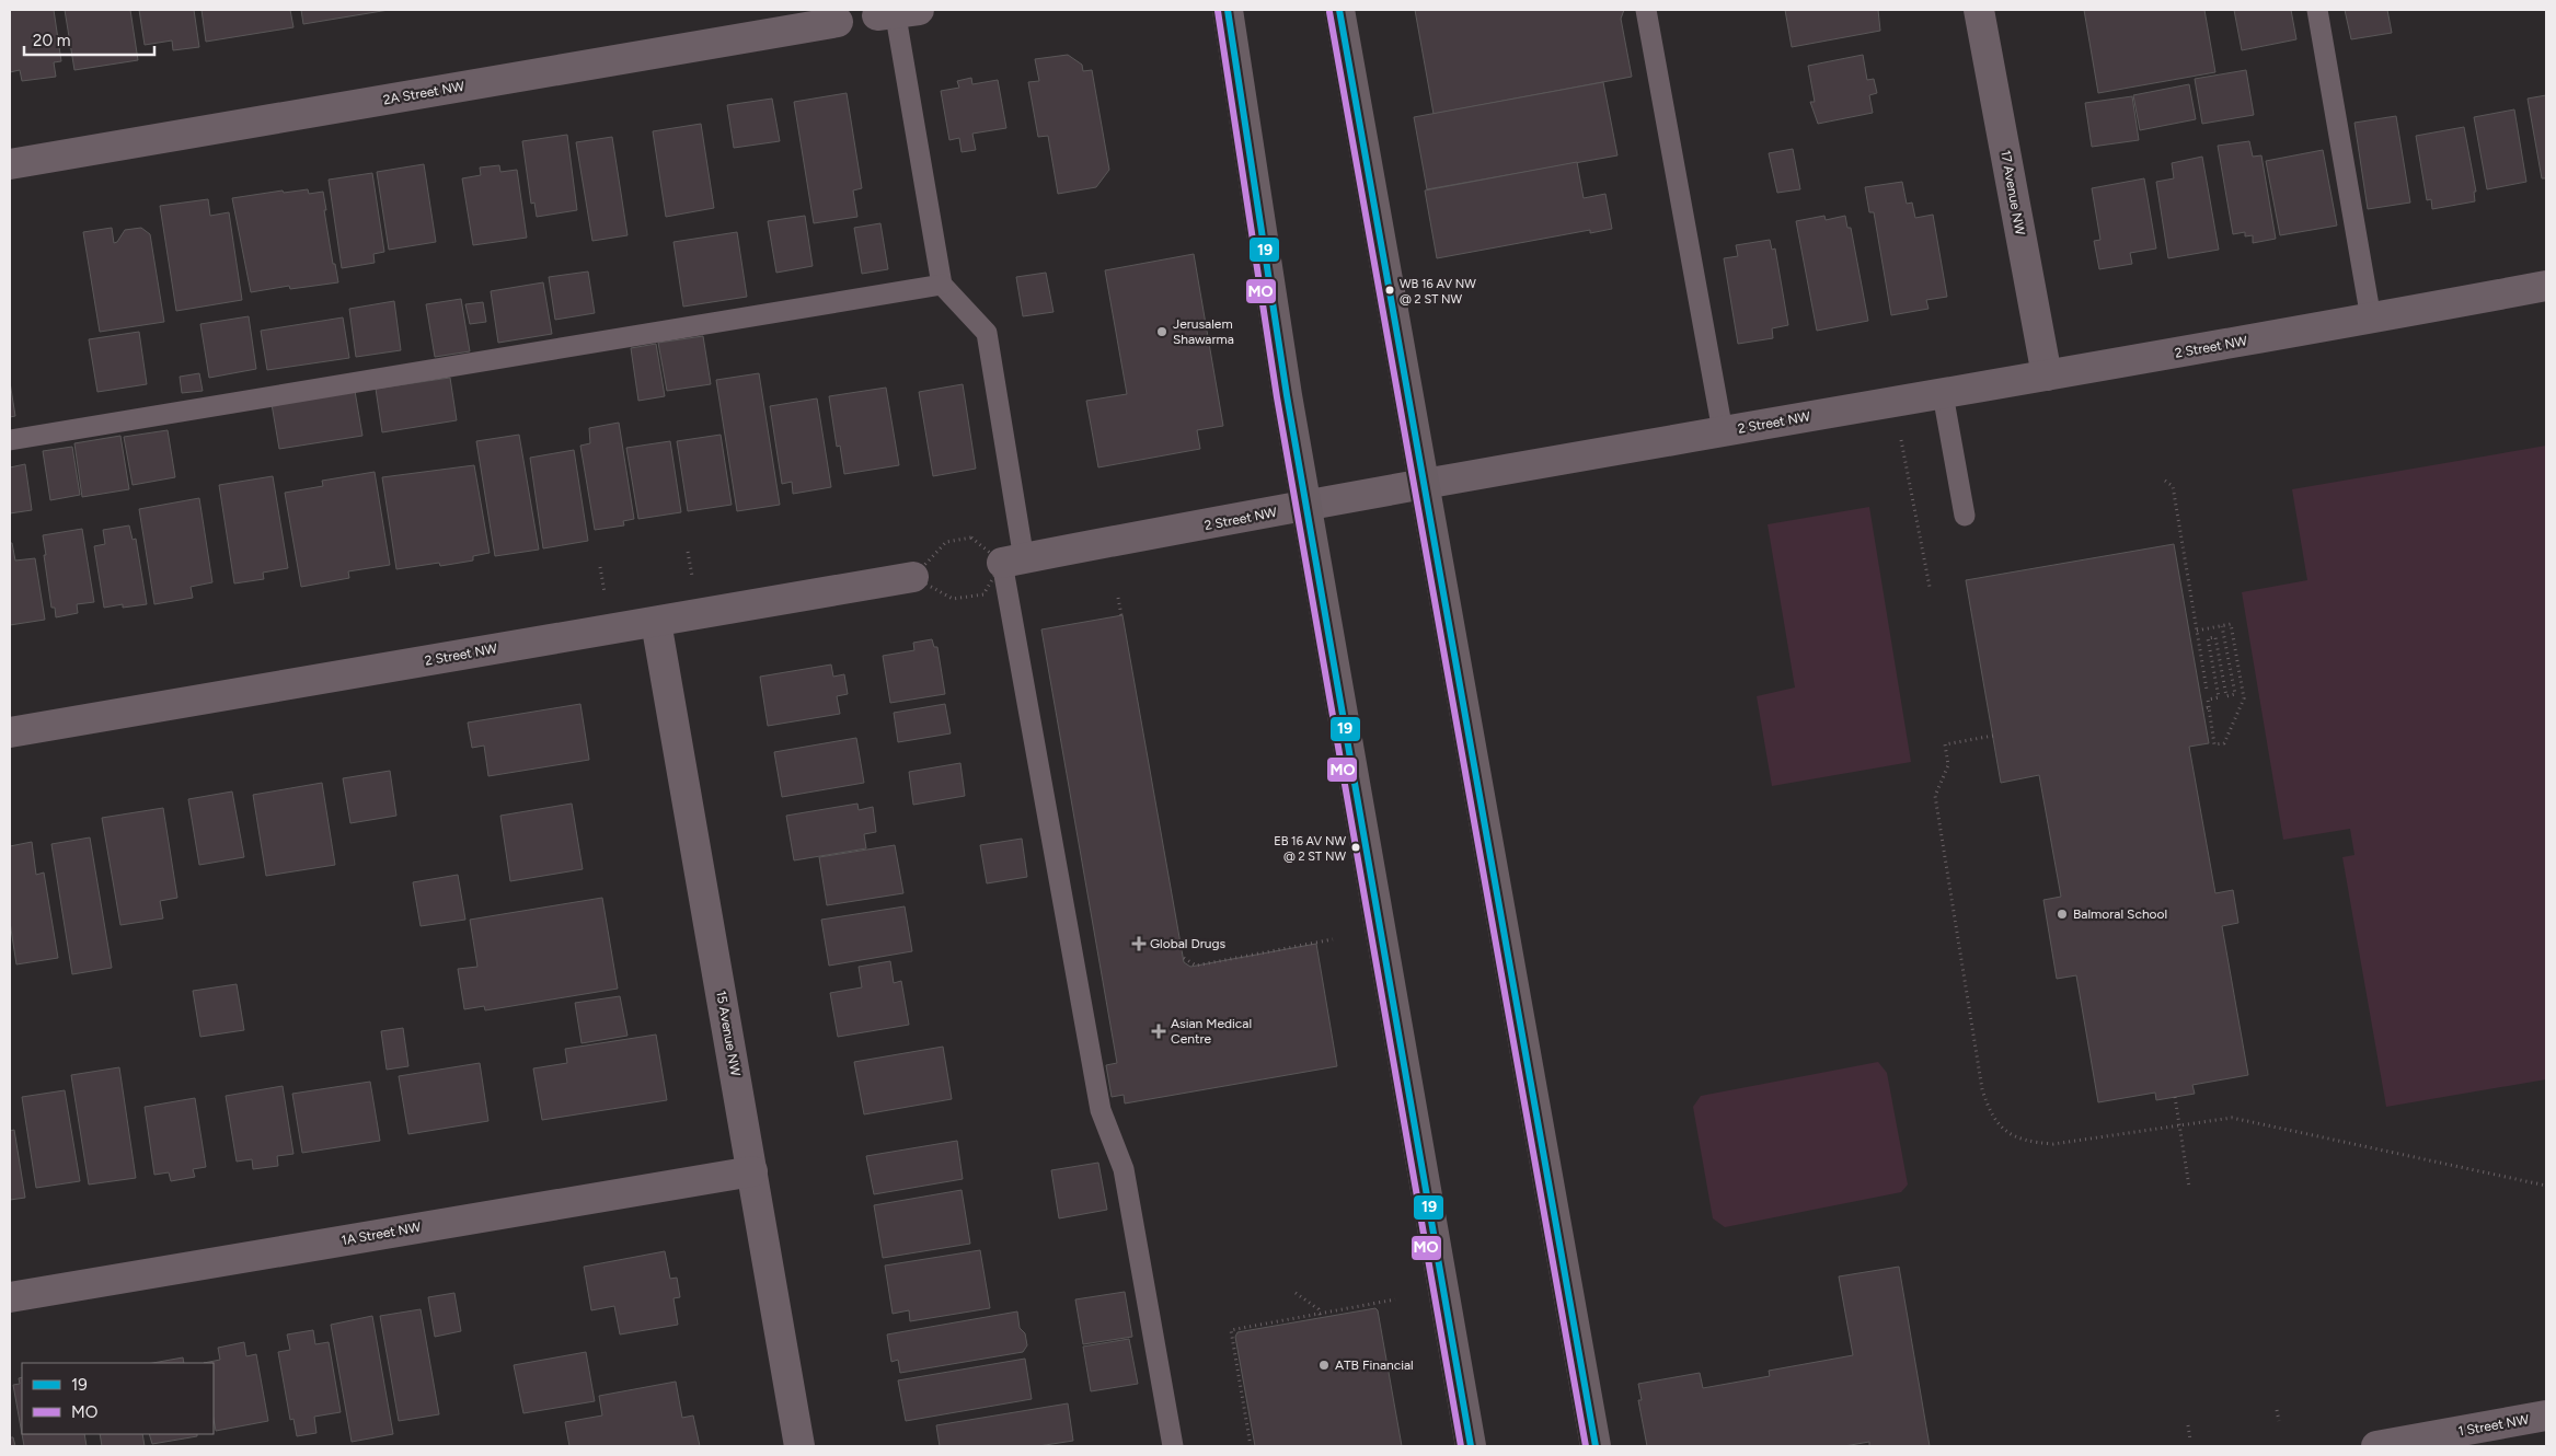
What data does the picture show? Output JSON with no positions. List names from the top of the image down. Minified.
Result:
{"streets":{"street":["2A Street NW","17 Avenue NW","2 Street NW","15 Avenue NW","1A Street NW","1 Street NW"]},"crossings":[["17 Avenue NW","2 Street NW"],["2 Street NW","15 Avenue NW"],["15 Avenue NW","1A Street NW"]],"places":{"other":["WB 16 AV NW @ 2 ST NW","Jerusalem Shawarma","EB 16 AV NW @ 2 ST NW","Balmoral School","ATB Financial"],"health":["Global Drugs","Asian Medical Centre"]},"lines":["transit line 19","transit line MO"],"legend":["19","MO"],"scale_bar":"20 m"}
